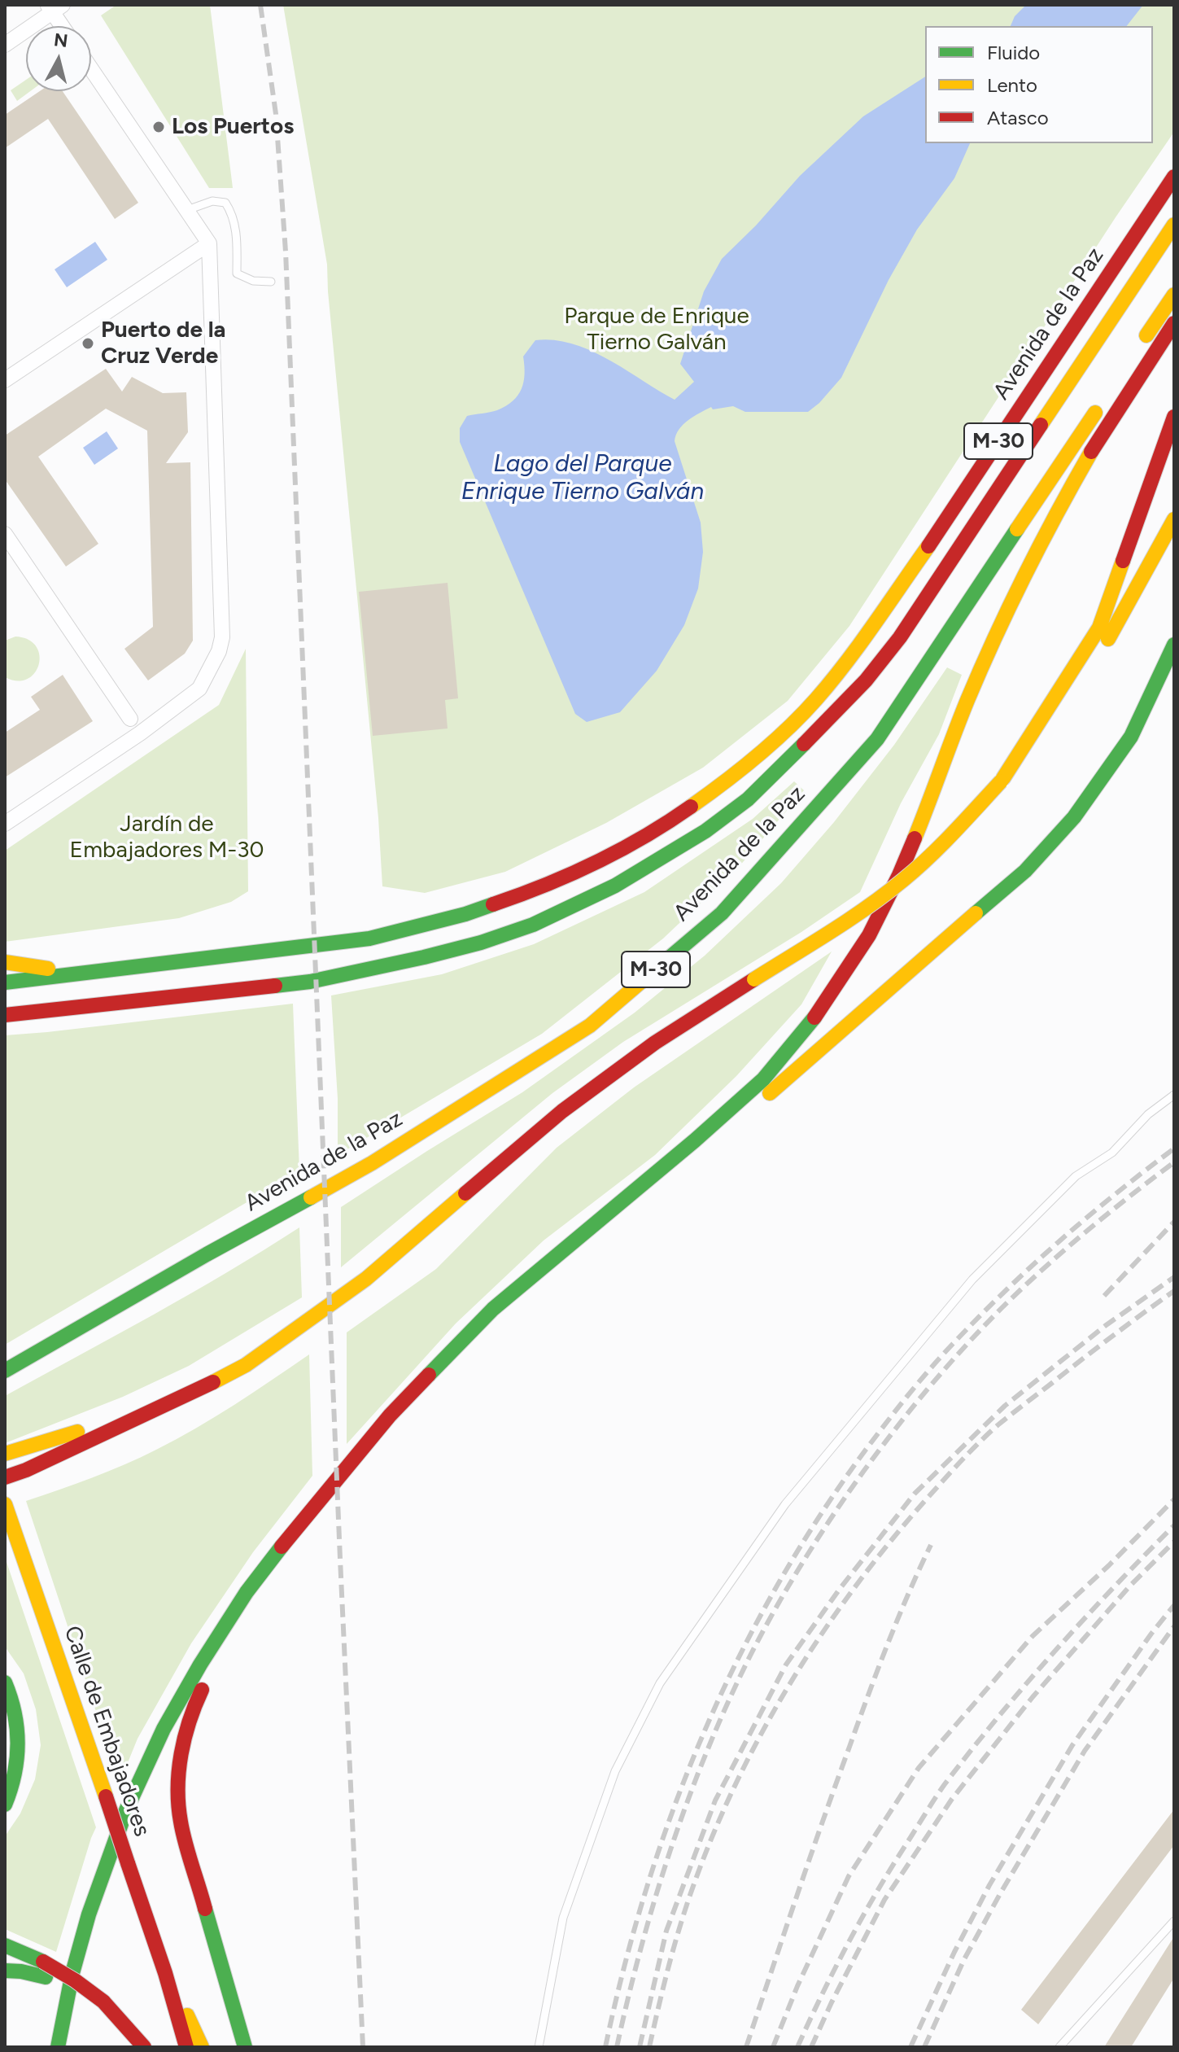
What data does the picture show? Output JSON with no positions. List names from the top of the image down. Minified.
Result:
{"streets":{"main road":["Avenida de la Paz","M-30","Calle de Embajadores"]},"water":["Lago del Parque Enrique Tierno Galván"],"parks":["Parque de Enrique Tierno Galván","Jardín de Embajadores M-30"],"places":["Los Puertos","Puerto de la Cruz Verde"],"legend":["Fluido","Lento","Atasco"],"north":"top"}
